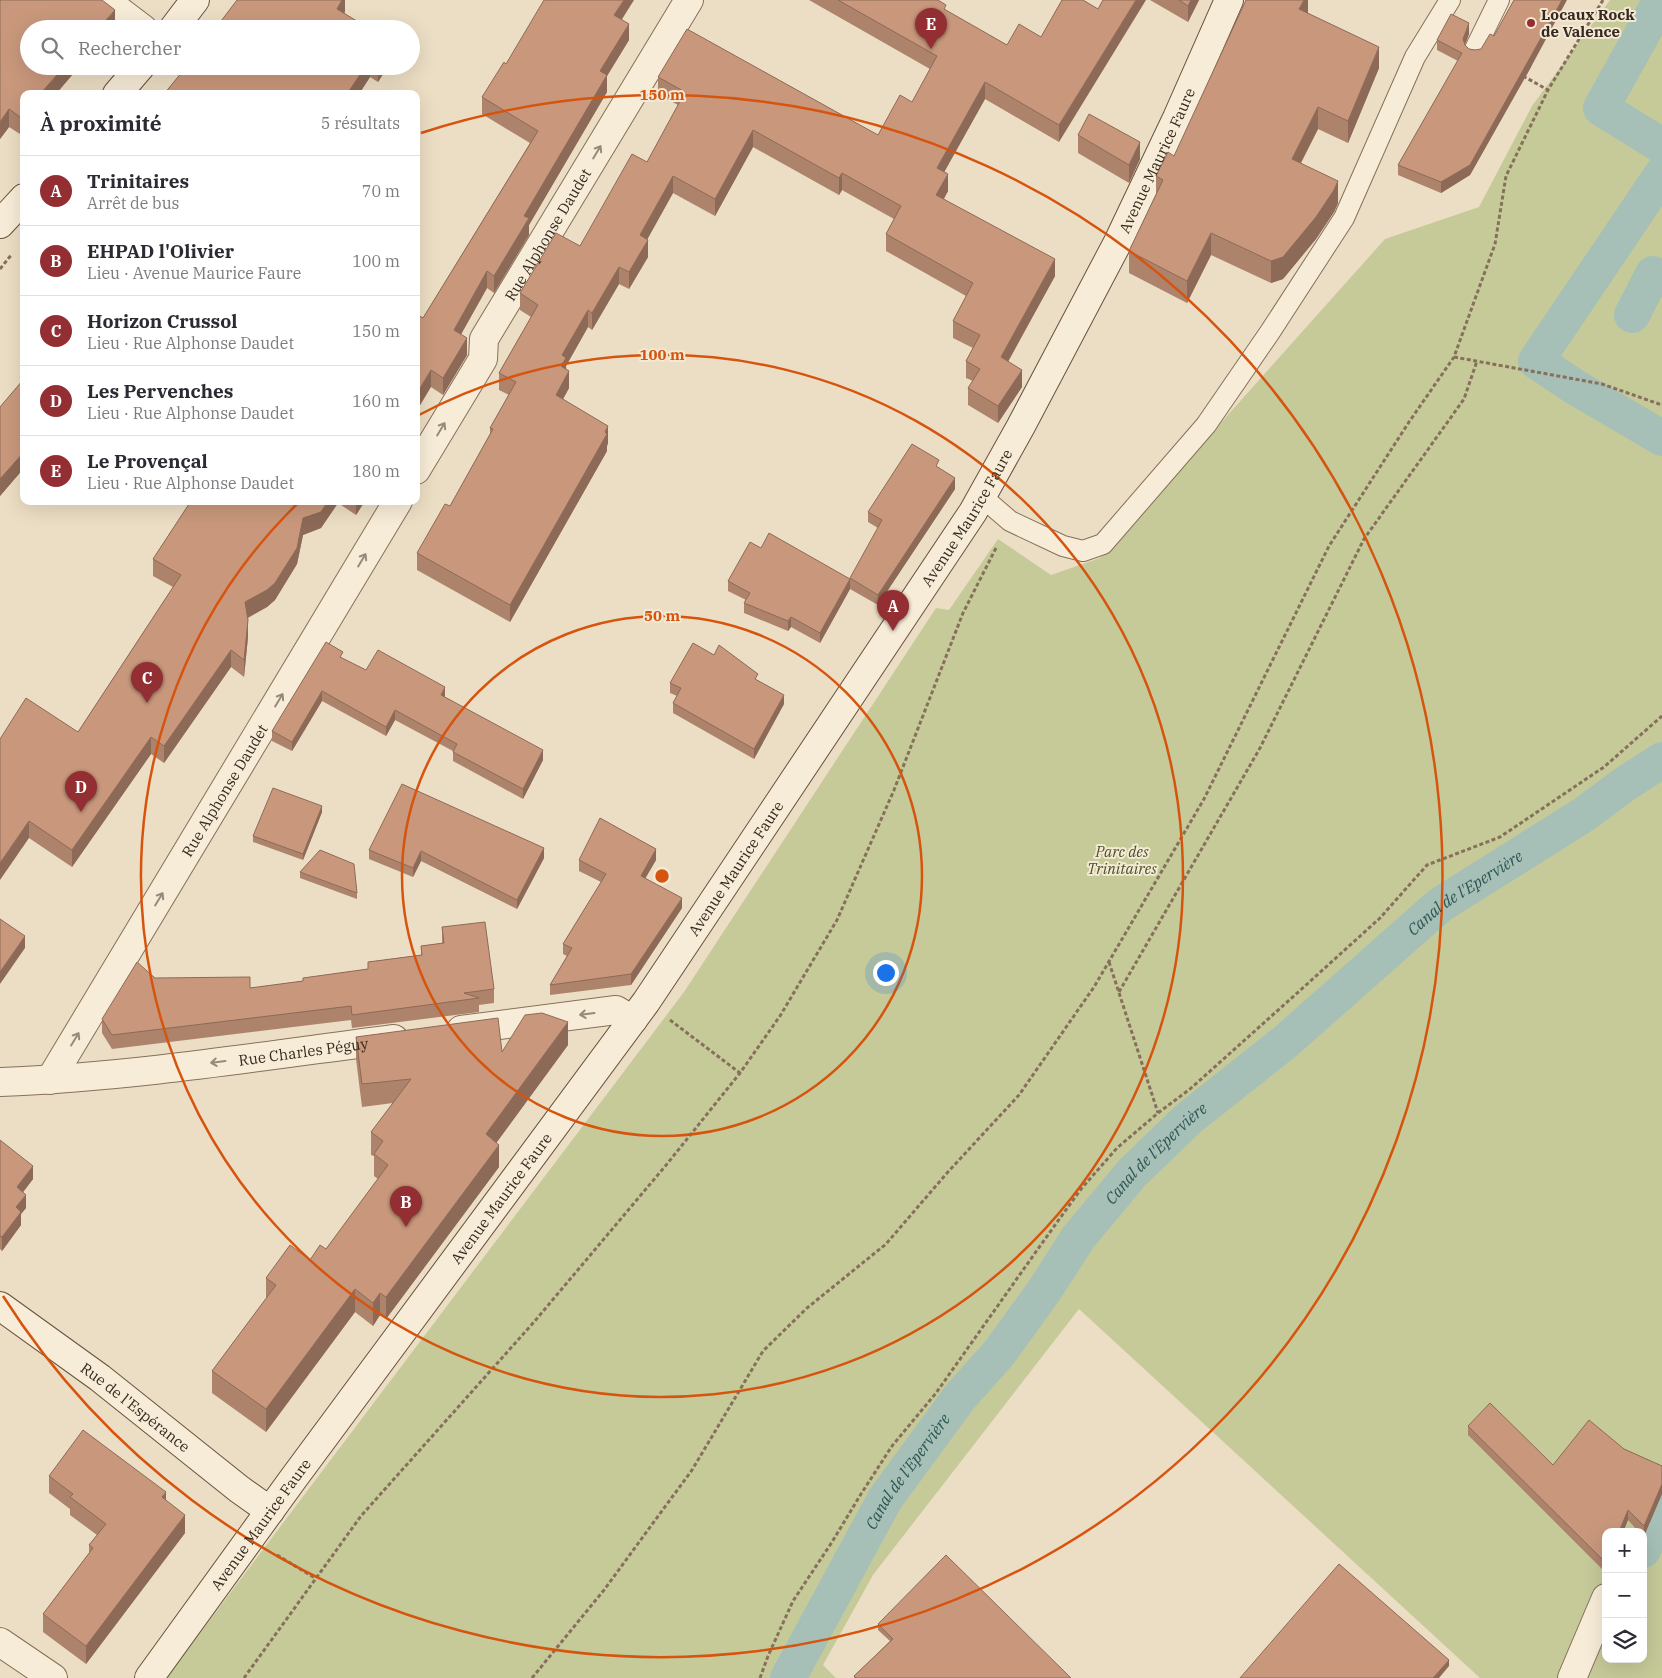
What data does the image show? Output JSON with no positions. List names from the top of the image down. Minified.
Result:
{"streets":{"street":["Avenue Maurice Faure","Rue Alphonse Daudet","Rue Charles Péguy","Rue de l'Espérance"]},"crossings":[["Avenue Maurice Faure","Rue Charles Péguy"],["Avenue Maurice Faure","Rue de l'Espérance"],["Rue Alphonse Daudet","Rue Charles Péguy"]],"one_way":["Rue Alphonse Daudet","Rue Charles Péguy"],"water":["Canal de l'Epervière"],"parks":["Parc des Trinitaires"],"places":["Locaux Rock de Valence"],"page":{"pins":["E","A","C","D","B"],"search":"Rechercher","heading":["À proximité","5 résultats"],"list":[{"mark":"A","name":"Trinitaires","note":"Arrêt de bus","value":"70 m"},{"mark":"B","name":"EHPAD l'Olivier","note":"Lieu · Avenue Maurice Faure","value":"100 m"},{"mark":"C","name":"Horizon Crussol","note":"Lieu · Rue Alphonse Daudet","value":"150 m"},{"mark":"D","name":"Les Pervenches","note":"Lieu · Rue Alphonse Daudet","value":"160 m"},{"mark":"E","name":"Le Provençal","note":"Lieu · Rue Alphonse Daudet","value":"180 m"}],"map_buttons":["+","−"]},"rings":["150 m","100 m","50 m"]}
